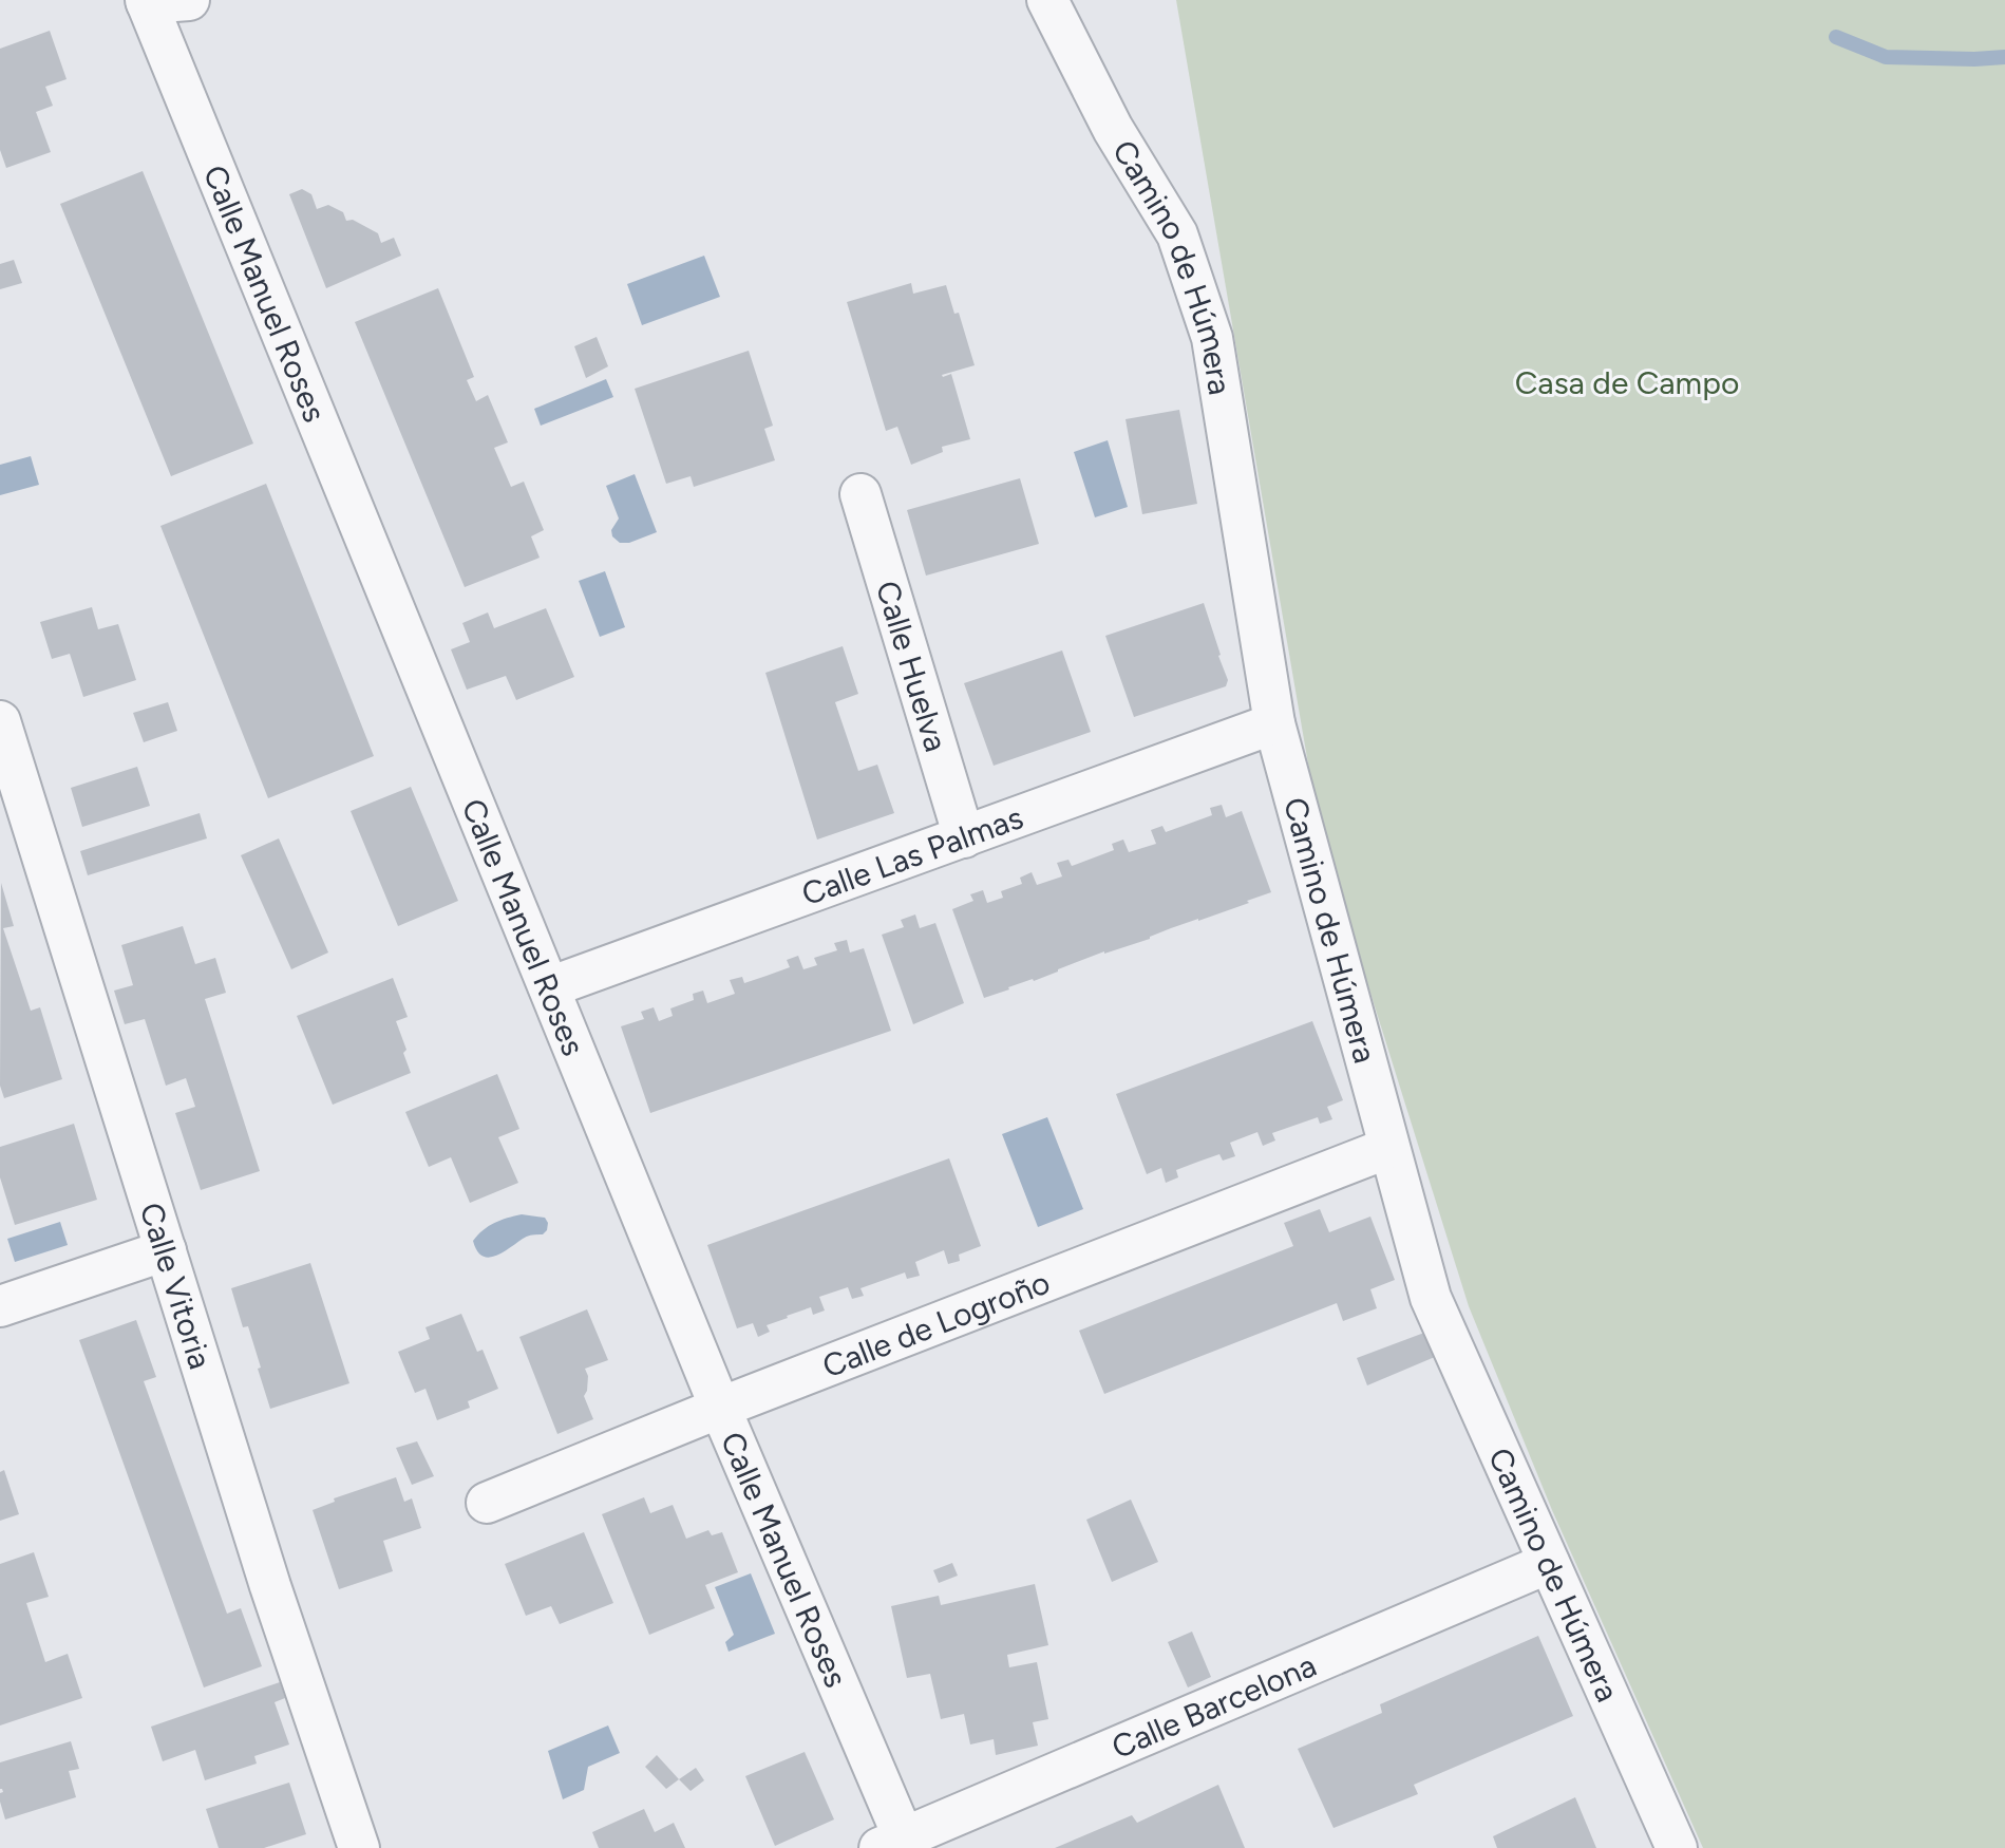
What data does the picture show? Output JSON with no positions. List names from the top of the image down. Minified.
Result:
{"streets":{"street":["Camino de Húmera","Calle Manuel Roses","Calle Huelva","Calle Las Palmas","Calle Vitoria","Calle de Logroño","Calle Barcelona"]},"crossings":[["Camino de Húmera","Calle Las Palmas"],["Camino de Húmera","Calle de Logroño"],["Camino de Húmera","Calle Barcelona"],["Calle Manuel Roses","Calle Las Palmas"],["Calle Manuel Roses","Calle de Logroño"],["Calle Manuel Roses","Calle Barcelona"],["Calle Huelva","Calle Las Palmas"]],"parks":["Casa de Campo"]}
